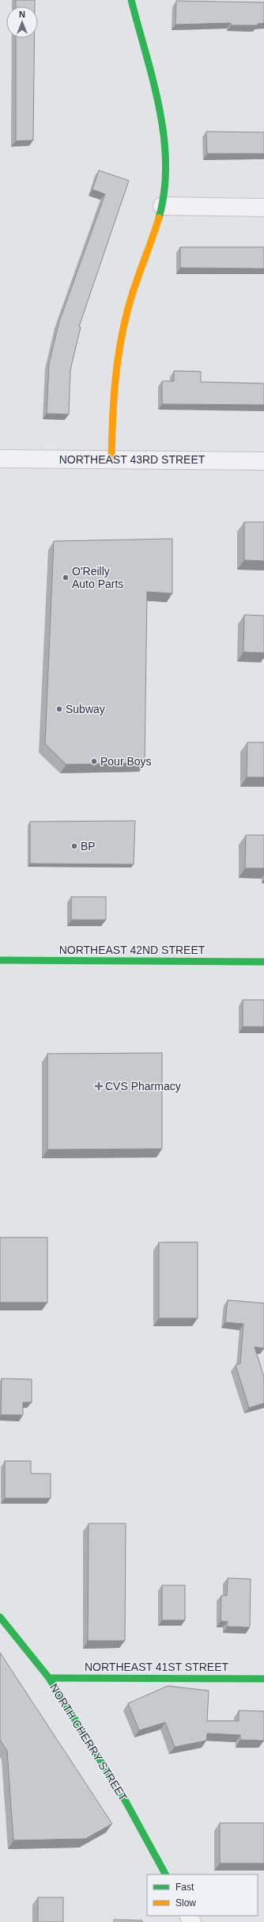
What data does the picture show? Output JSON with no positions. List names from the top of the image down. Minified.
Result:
{"streets":{"street":["NORTHEAST 43RD STREET","NORTHEAST 42ND STREET","NORTHEAST 41ST STREET","NORTH CHERRY STREET"]},"crossings":[["NORTHEAST 41ST STREET","NORTH CHERRY STREET"]],"places":{"other":["O'Reilly Auto Parts","Subway","Pour Boys","BP"],"health":["CVS Pharmacy"]},"legend":["Fast","Slow"],"north":"top"}
